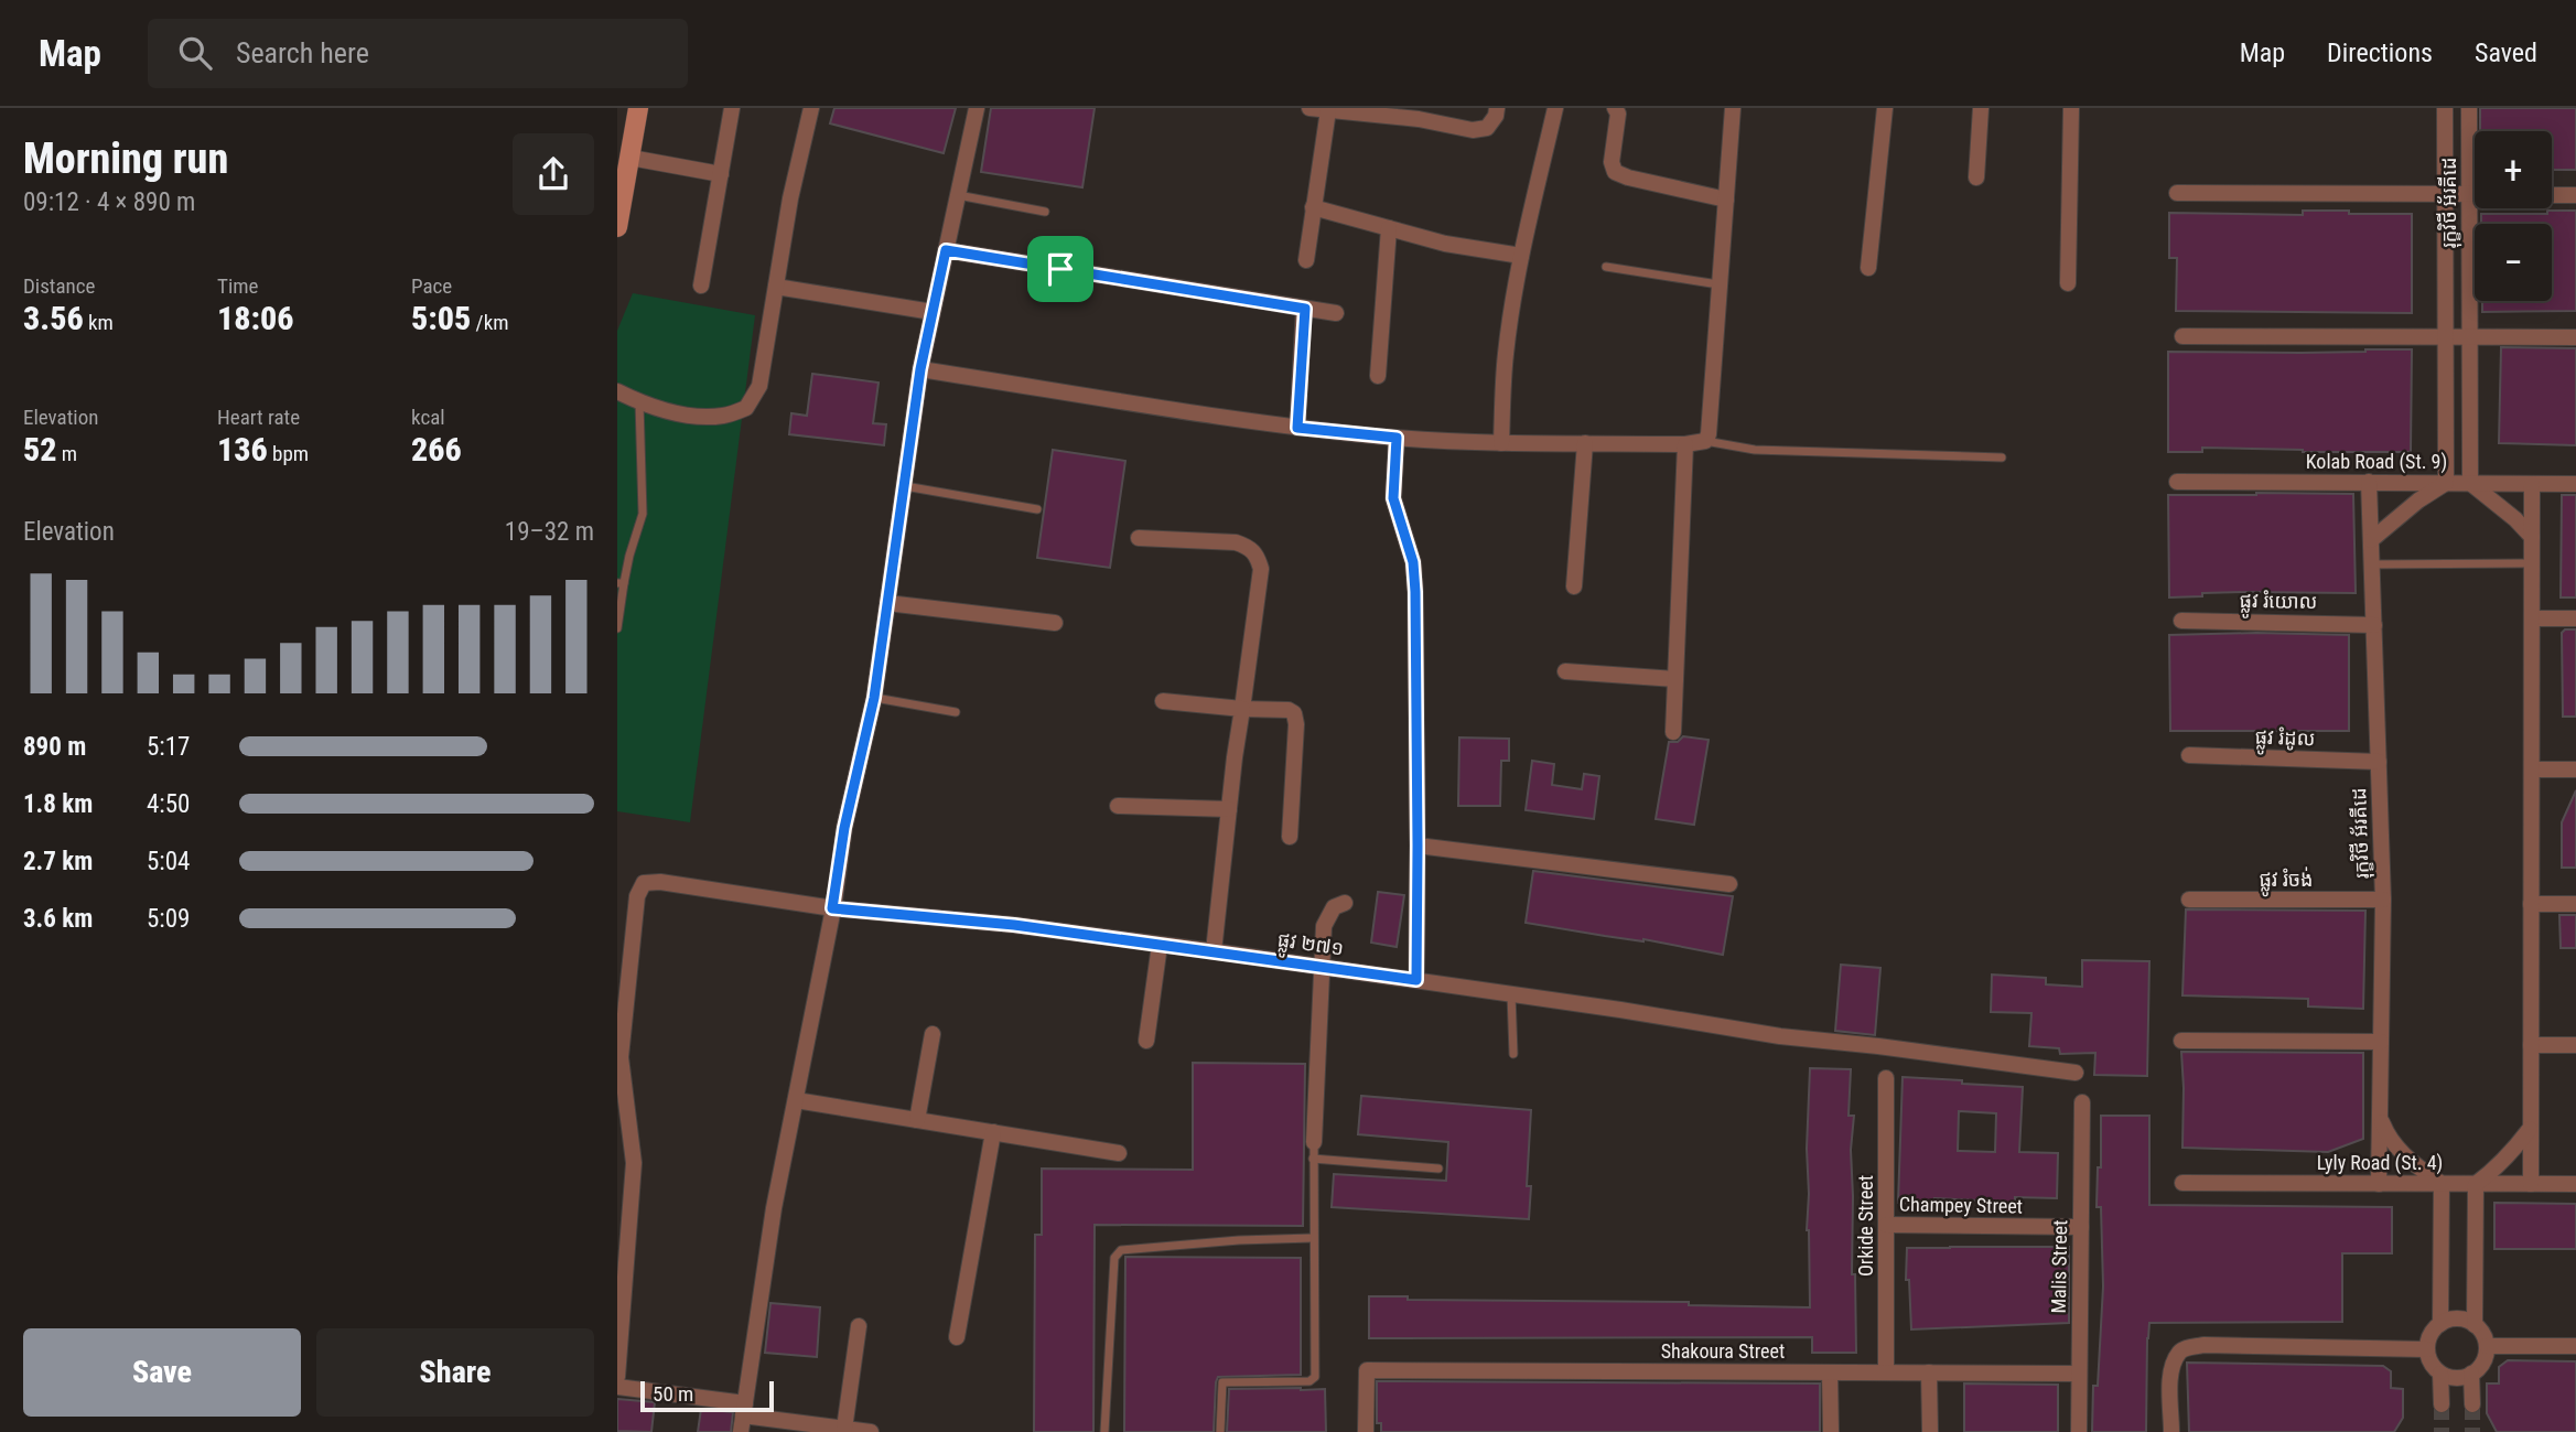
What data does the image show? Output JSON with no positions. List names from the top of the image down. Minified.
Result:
{"streets":{"street":["រុក្ខវិថី អ័រគីដេ","Kolab Road (St. 9)","ផ្លូវ រំយោល","ផ្លូវ រំដូល","ផ្លូវ រំចង់","ផ្លូវ ២៧១","Lyly Road (St. 4)","Champey Street","Orkide Street","Malis Street","Shakoura Street"]},"crossings":[["រុក្ខវិថី អ័រគីដេ","Kolab Road (St. 9)"],["រុក្ខវិថី អ័រគីដេ","ផ្លូវ រំយោល"],["រុក្ខវិថី អ័រគីដេ","ផ្លូវ រំដូល"],["រុក្ខវិថី អ័រគីដេ","ផ្លូវ រំចង់"],["រុក្ខវិថី អ័រគីដេ","Lyly Road (St. 4)"],["Champey Street","Orkide Street"],["Champey Street","Malis Street"],["Orkide Street","Shakoura Street"],["Malis Street","Shakoura Street"]],"scale_bar":"50 m","page":{"header":"Map","search":"Search here","nav":["Map","Directions","Saved"],"heading":["Morning run","09:12 · 4 × 890 m"],"map_buttons":["+","−"],"stats":[["Distance","3.56 km"],["Time","18:06"],["Pace","5:05 /km"],["Elevation","52 m"],["Heart rate","136 bpm"],["kcal","266"]],"chart":["Elevation","19–32 m"],"list":[{"name":"890 m","note":"5:17"},{"name":"1.8 km","note":"4:50"},{"name":"2.7 km","note":"5:04"},{"name":"3.6 km","note":"5:09"}],"buttons":["Save","Share"],"scale":"50 m"}}
